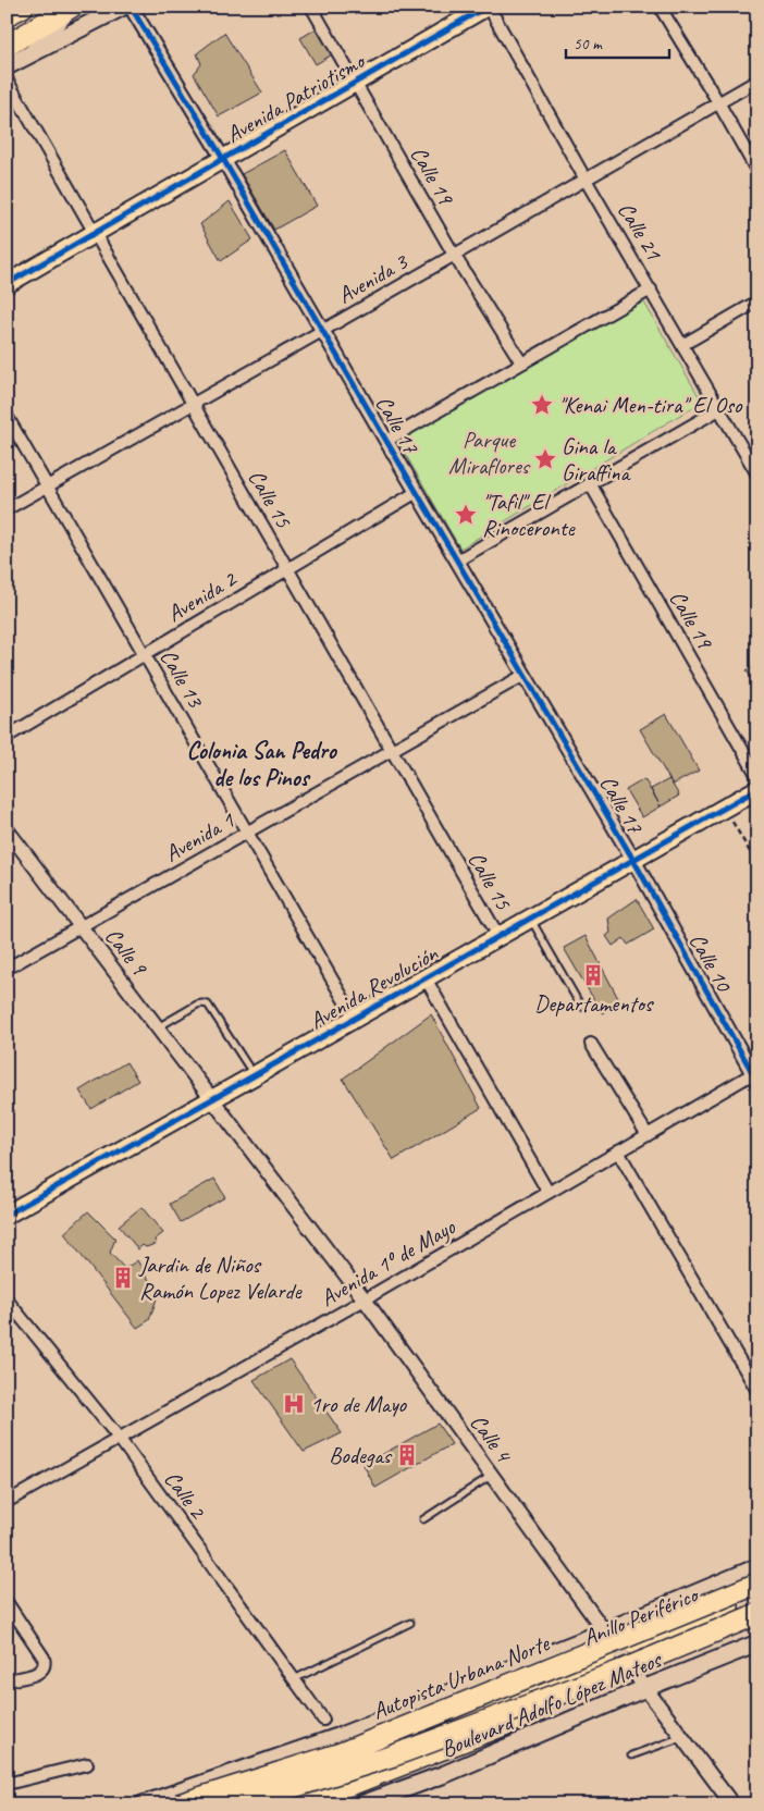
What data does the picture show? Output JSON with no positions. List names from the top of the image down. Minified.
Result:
{"streets":{"highway":["Anillo Periférico","Autopista Urbana Norte"],"main road":["Avenida Patriotismo","Avenida Revolución","Boulevard Adolfo López Mateos"],"street":["Calle 19","Calle 21","Avenida 3","Calle 17","Calle 15","Avenida 2","Calle 13","Avenida 1","Calle 9","Calle 10","Avenida 1º de Mayo","Calle 4","Calle 2"]},"crossings":[["Avenida Patriotismo","Calle 19"],["Avenida Patriotismo","Calle 21"],["Avenida Patriotismo","Calle 17"],["Avenida Patriotismo","Calle 15"],["Calle 19","Avenida 3"],["Calle 21","Avenida 3"],["Avenida 3","Calle 17"],["Avenida 3","Calle 15"],["Avenida 3","Calle 13"],["Calle 17","Avenida 2"],["Calle 17","Avenida 1"],["Calle 17","Calle 10"],["Calle 17","Avenida Revolución"],["Calle 15","Avenida 2"],["Calle 15","Avenida 1"],["Calle 15","Avenida Revolución"],["Avenida 2","Calle 13"],["Calle 13","Avenida 1"],["Calle 13","Avenida Revolución"],["Avenida 1","Calle 9"],["Calle 9","Avenida Revolución"],["Calle 9","Calle 4"],["Calle 10","Avenida Revolución"],["Calle 10","Avenida 1º de Mayo"],["Avenida Revolución","Calle 4"],["Avenida 1º de Mayo","Calle 4"],["Avenida 1º de Mayo","Calle 2"],["Calle 4","Boulevard Adolfo López Mateos"]],"districts":["Colonia San Pedro de los Pinos"],"parks":["Parque Miraflores"],"places":{"place":["\"Kenai Men-tira\" El Oso","Gina la Giraffina","\"Tafil\" El Rinoceronte"],"building":["Departamentos","Jardin de Niños Ramón Lopez Velarde","Bodegas"],"hospital":["1ro de Mayo"]},"scale_bar":"50 m"}
